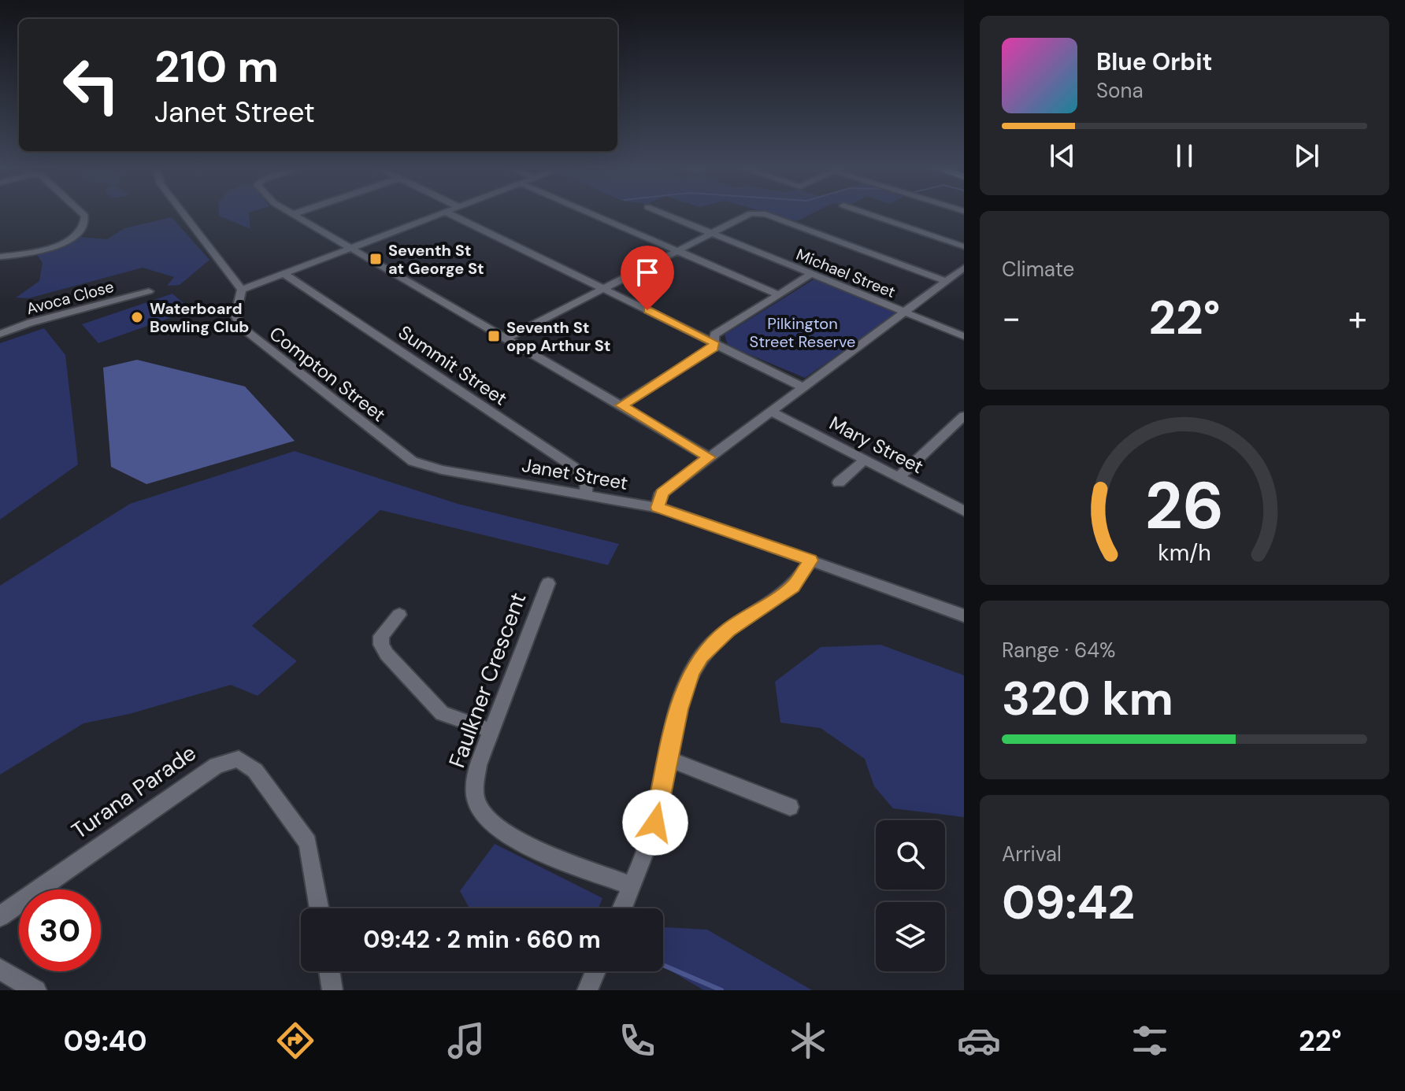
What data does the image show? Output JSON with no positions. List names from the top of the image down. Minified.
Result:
{"streets":{"street":["Michael Street","Avoca Close","Summit Street","Compton Street","Mary Street","Janet Street","Faulkner Crescent","Turana Parade"]},"crossings":[["Summit Street","Janet Street"],["Compton Street","Janet Street"]],"parks":["Pilkington Street Reserve"],"places":{"transit":["Seventh St at George St","Seventh St opp Arthur St"],"other":["Waterboard Bowling Club"]},"page":{"turn":["210 m","Janet Street"],"song":["Blue Orbit","Sona"],"tile":["Climate",["Range · 64%","320 km"],["Arrival","09:42"]],"heat":["−","22°","+"],"limit":"30","trip":"09:42 · 2 min · 660 m","tabs":["09:40","22°"],"gauge":["26","km/h"]}}
